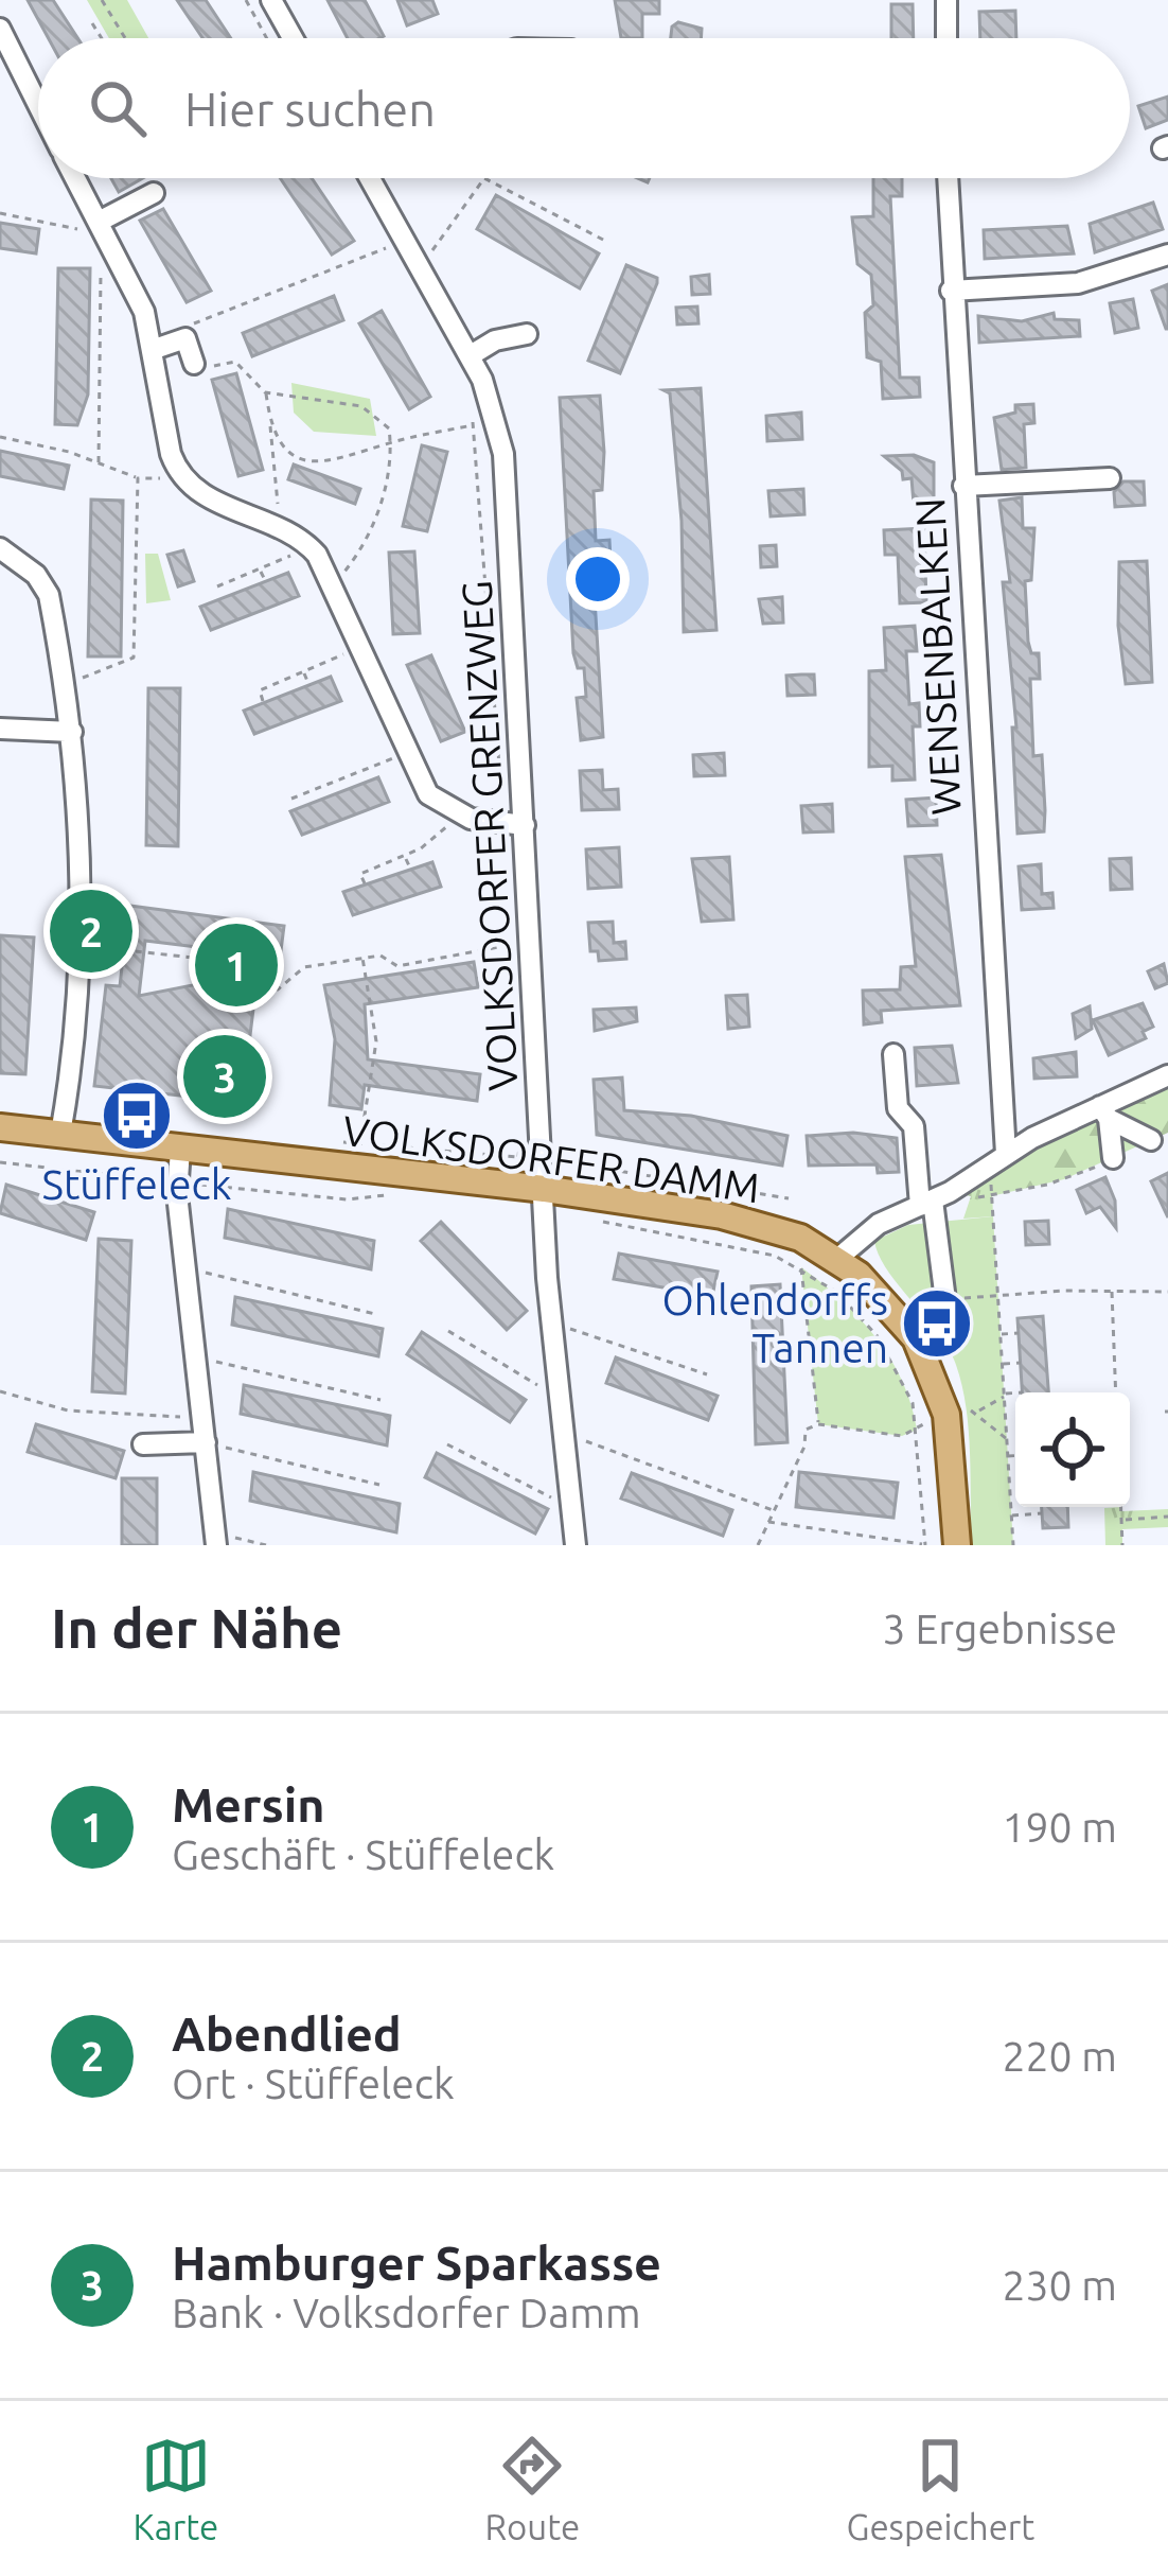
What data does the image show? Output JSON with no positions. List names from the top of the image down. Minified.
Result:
{"streets":{"main road":["VOLKSDORFER DAMM"],"street":["WENSENBALKEN","VOLKSDORFER GRENZWEG"]},"crossings":[["VOLKSDORFER GRENZWEG","VOLKSDORFER DAMM"]],"places":{"bus stop":["Stüffeleck","Ohlendorffs Tannen"]},"page":{"search":"Hier suchen","pins":["2","1","3"],"heading":["In der Nähe","3 Ergebnisse"],"list":[{"mark":"1","name":"Mersin","note":"Geschäft · Stüffeleck","value":"190 m"},{"mark":"2","name":"Abendlied","note":"Ort · Stüffeleck","value":"220 m"},{"mark":"3","name":"Hamburger Sparkasse","note":"Bank · Volksdorfer Damm","value":"230 m"}],"nav":["Karte","Route","Gespeichert"]}}
